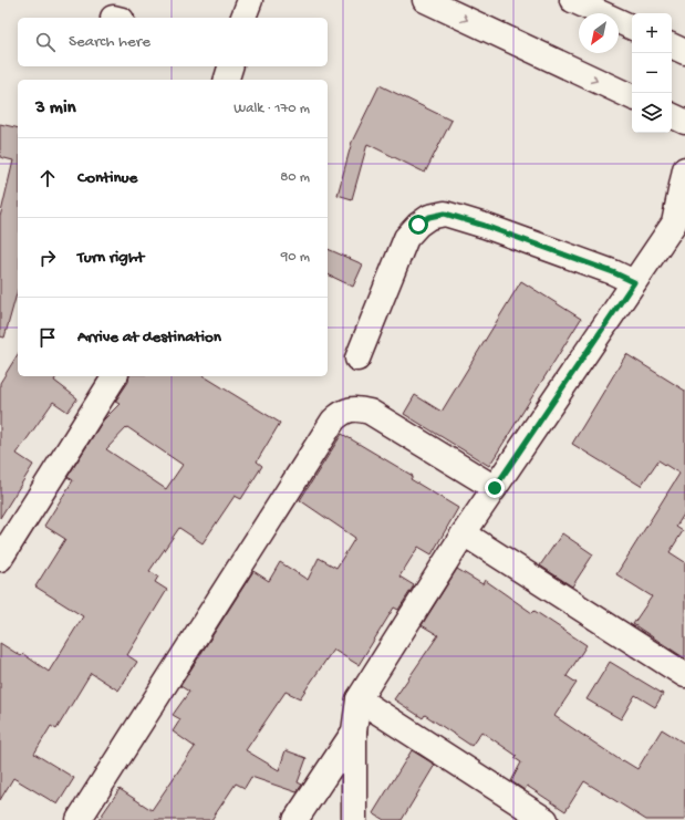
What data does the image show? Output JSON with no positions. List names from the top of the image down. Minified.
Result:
{"north":"bottom left","page":{"map_buttons":["+","−"],"search":"Search here","heading":["3 min","Walk · 170 m"],"list":[["Continue","80 m"],["Turn right","90 m"],"Arrive at destination"]}}
